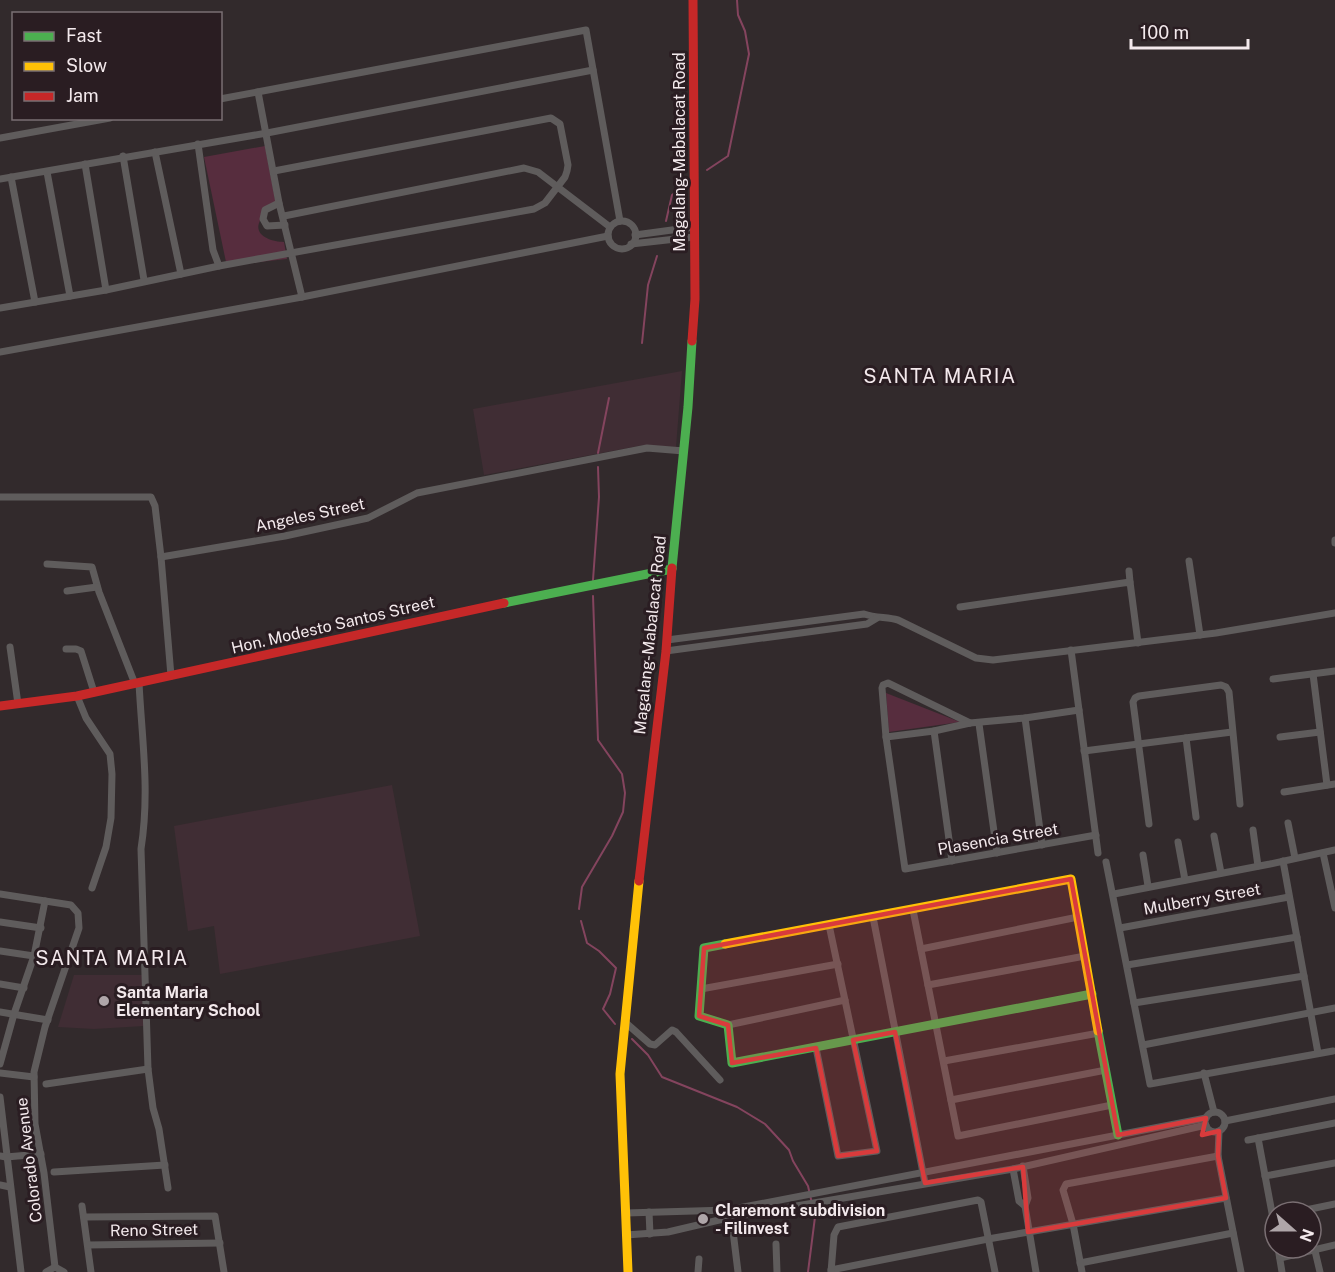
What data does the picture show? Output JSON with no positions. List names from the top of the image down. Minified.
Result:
{"streets":{"street":["Magalang-Mabalacat Road","Angeles Street","Hon. Modesto Santos Street","Plasencia Street","Mulberry Street","Colorado Avenue","Reno Street"]},"crossings":[["Magalang-Mabalacat Road","Angeles Street"],["Magalang-Mabalacat Road","Hon. Modesto Santos Street"]],"districts":["SANTA MARIA","SANTA MARIA"],"places":["Santa Maria Elementary School","Claremont subdivision - Filinvest"],"legend":["Fast","Slow","Jam"],"scale_bar":"100 m","north":"right"}
